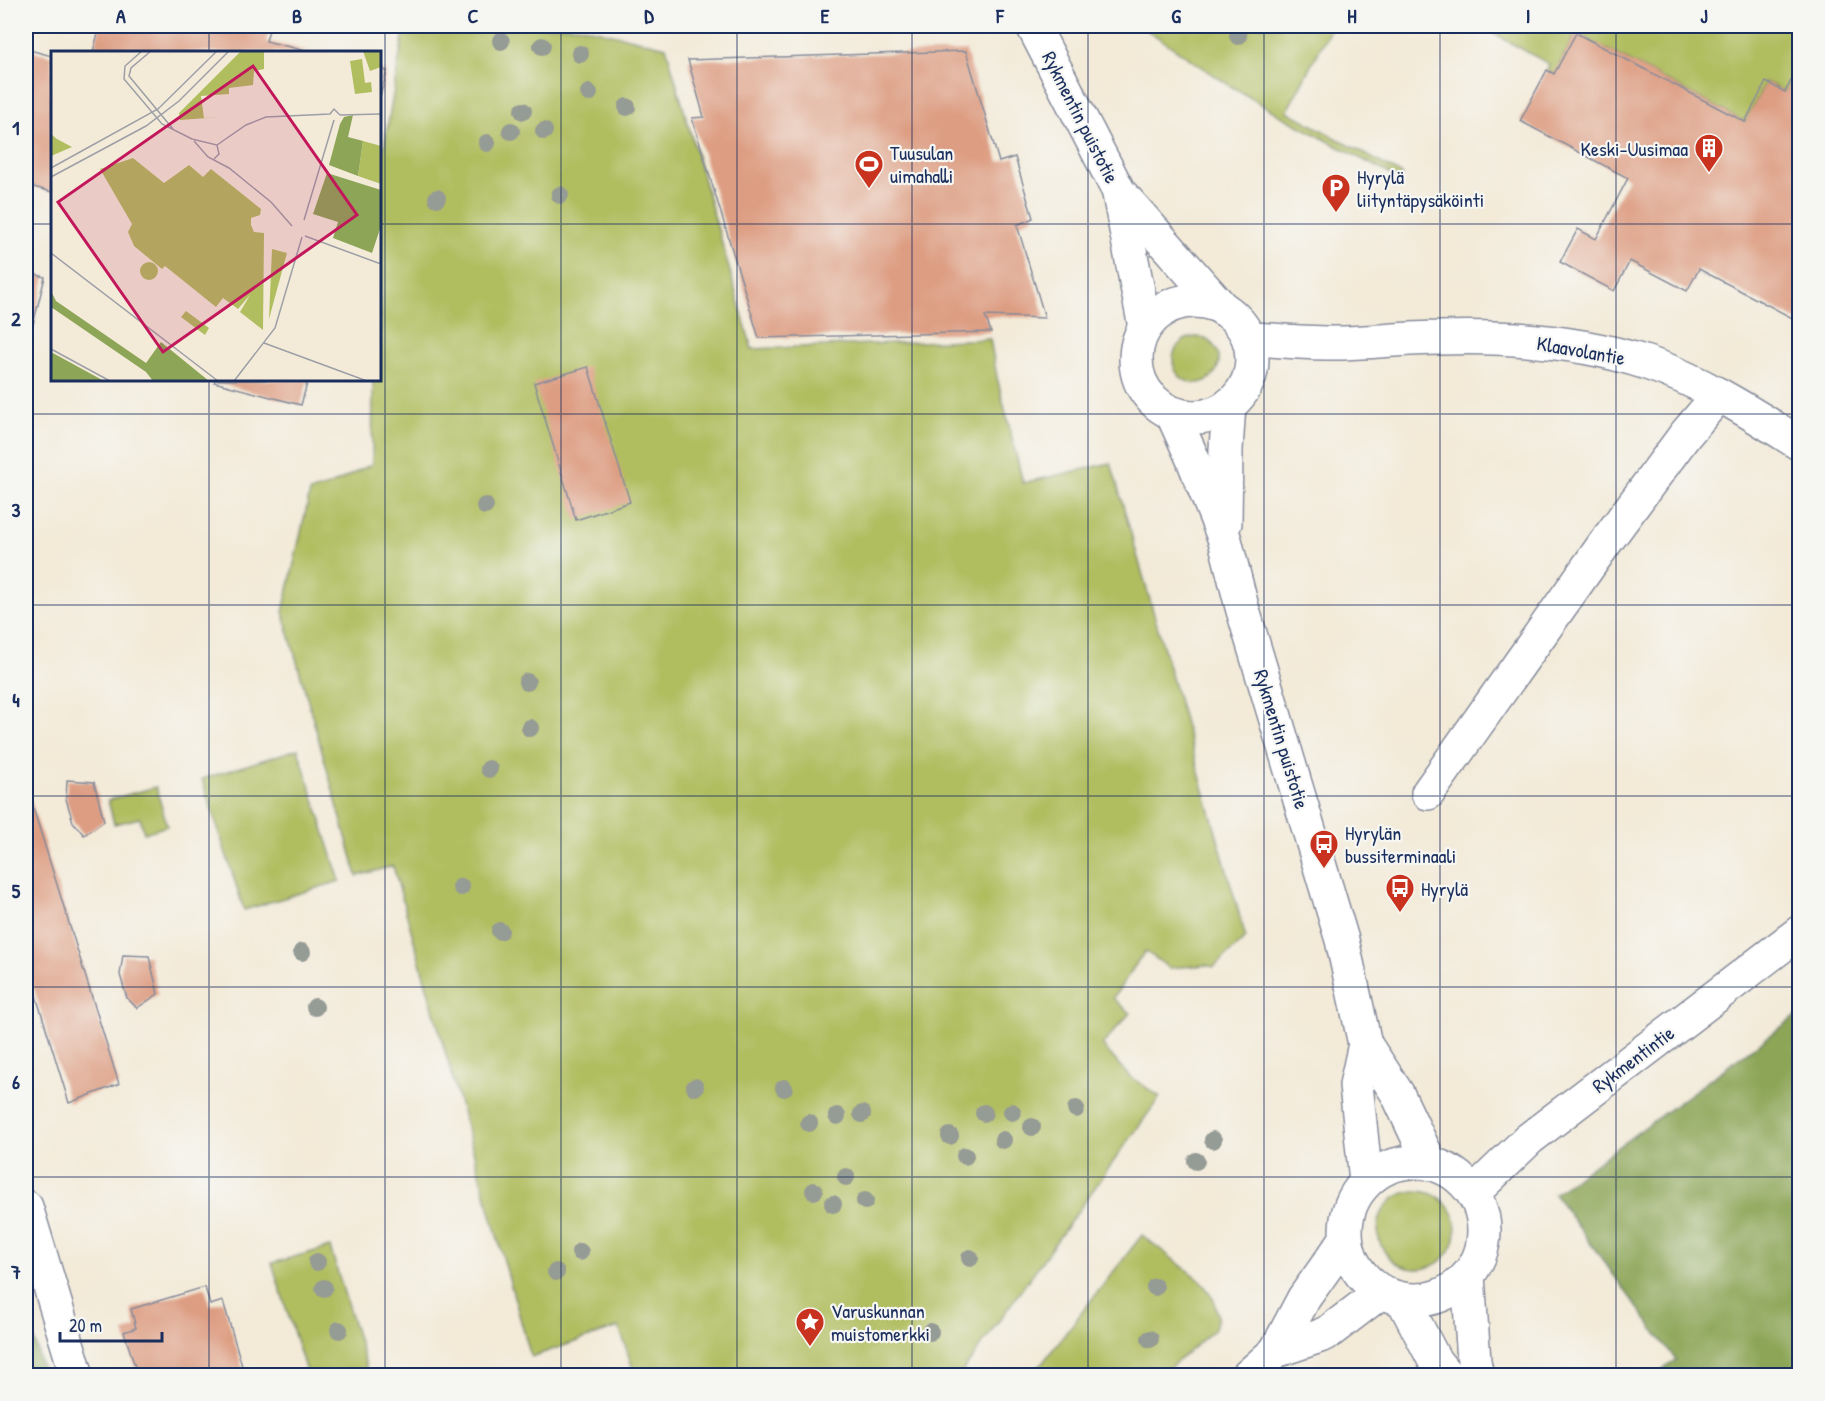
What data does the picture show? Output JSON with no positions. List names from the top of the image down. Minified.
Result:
{"streets":{"street":["Rykmentin puistotie","Klaavolantie","Rykmentintie"]},"crossings":[["Rykmentin puistotie","Klaavolantie"],["Rykmentin puistotie","Rykmentintie"]],"places":{"building":["Keski-Uusimaa"],"sports":["Tuusulan uimahalli"],"parking":["Hyrylä liityntäpysäköinti"],"bus stop":["Hyrylän bussiterminaali","Hyrylä"],"place":["Varuskunnan muistomerkki"]},"scale_bar":"20 m","grid":{"columns":["A","B","C","D","E","F","G","H","I","J"],"rows":["1","2","3","4","5","6","7"]}}
